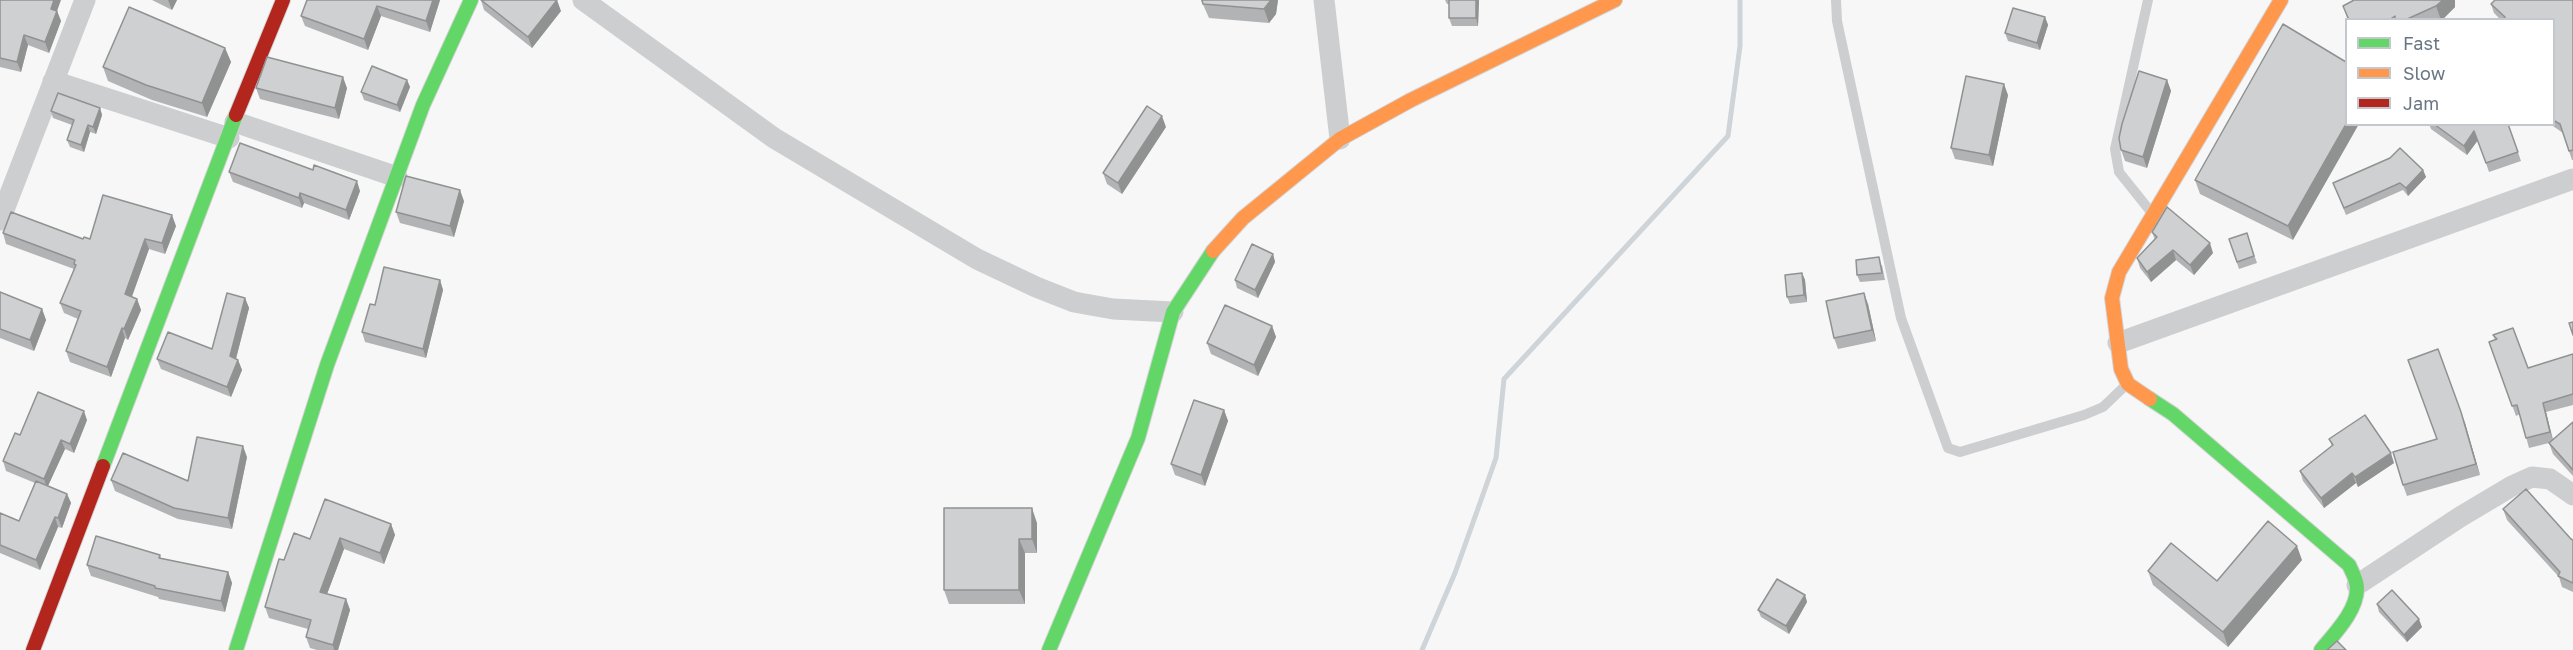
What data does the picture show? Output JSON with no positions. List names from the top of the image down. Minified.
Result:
{"legend":["Fast","Slow","Jam"]}
